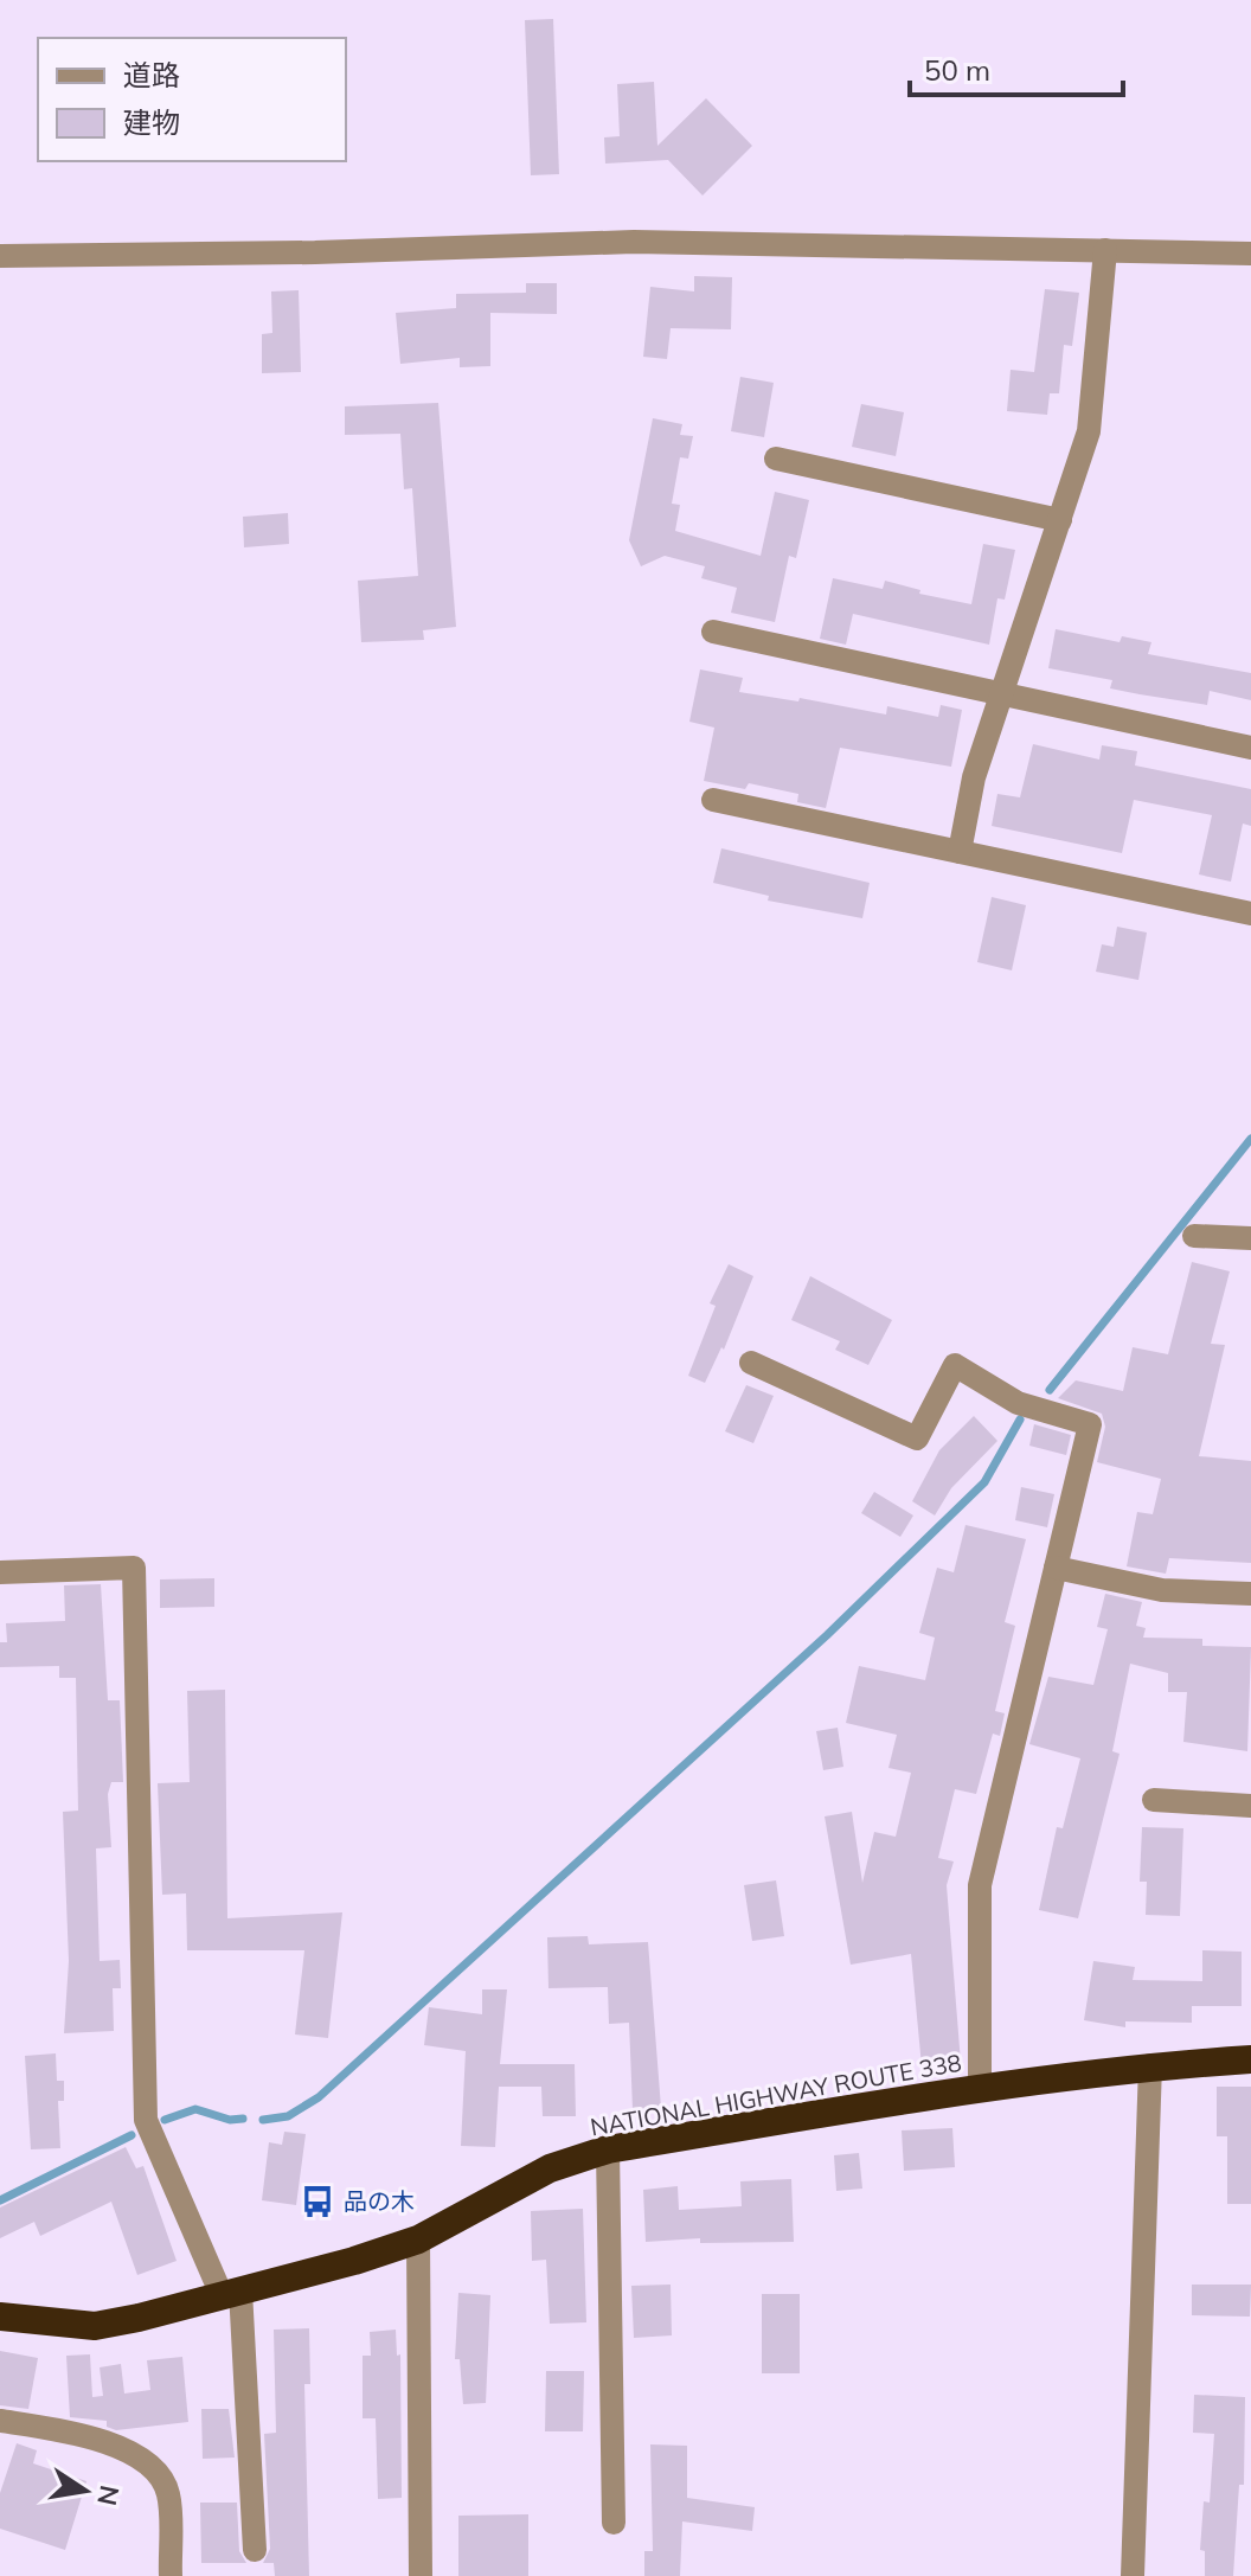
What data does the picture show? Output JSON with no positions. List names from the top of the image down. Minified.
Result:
{"streets":{"highway":["NATIONAL HIGHWAY ROUTE 338"]},"places":{"bus stop":["品の木"]},"legend":["道路","建物"],"scale_bar":"50 m","north":"right"}
